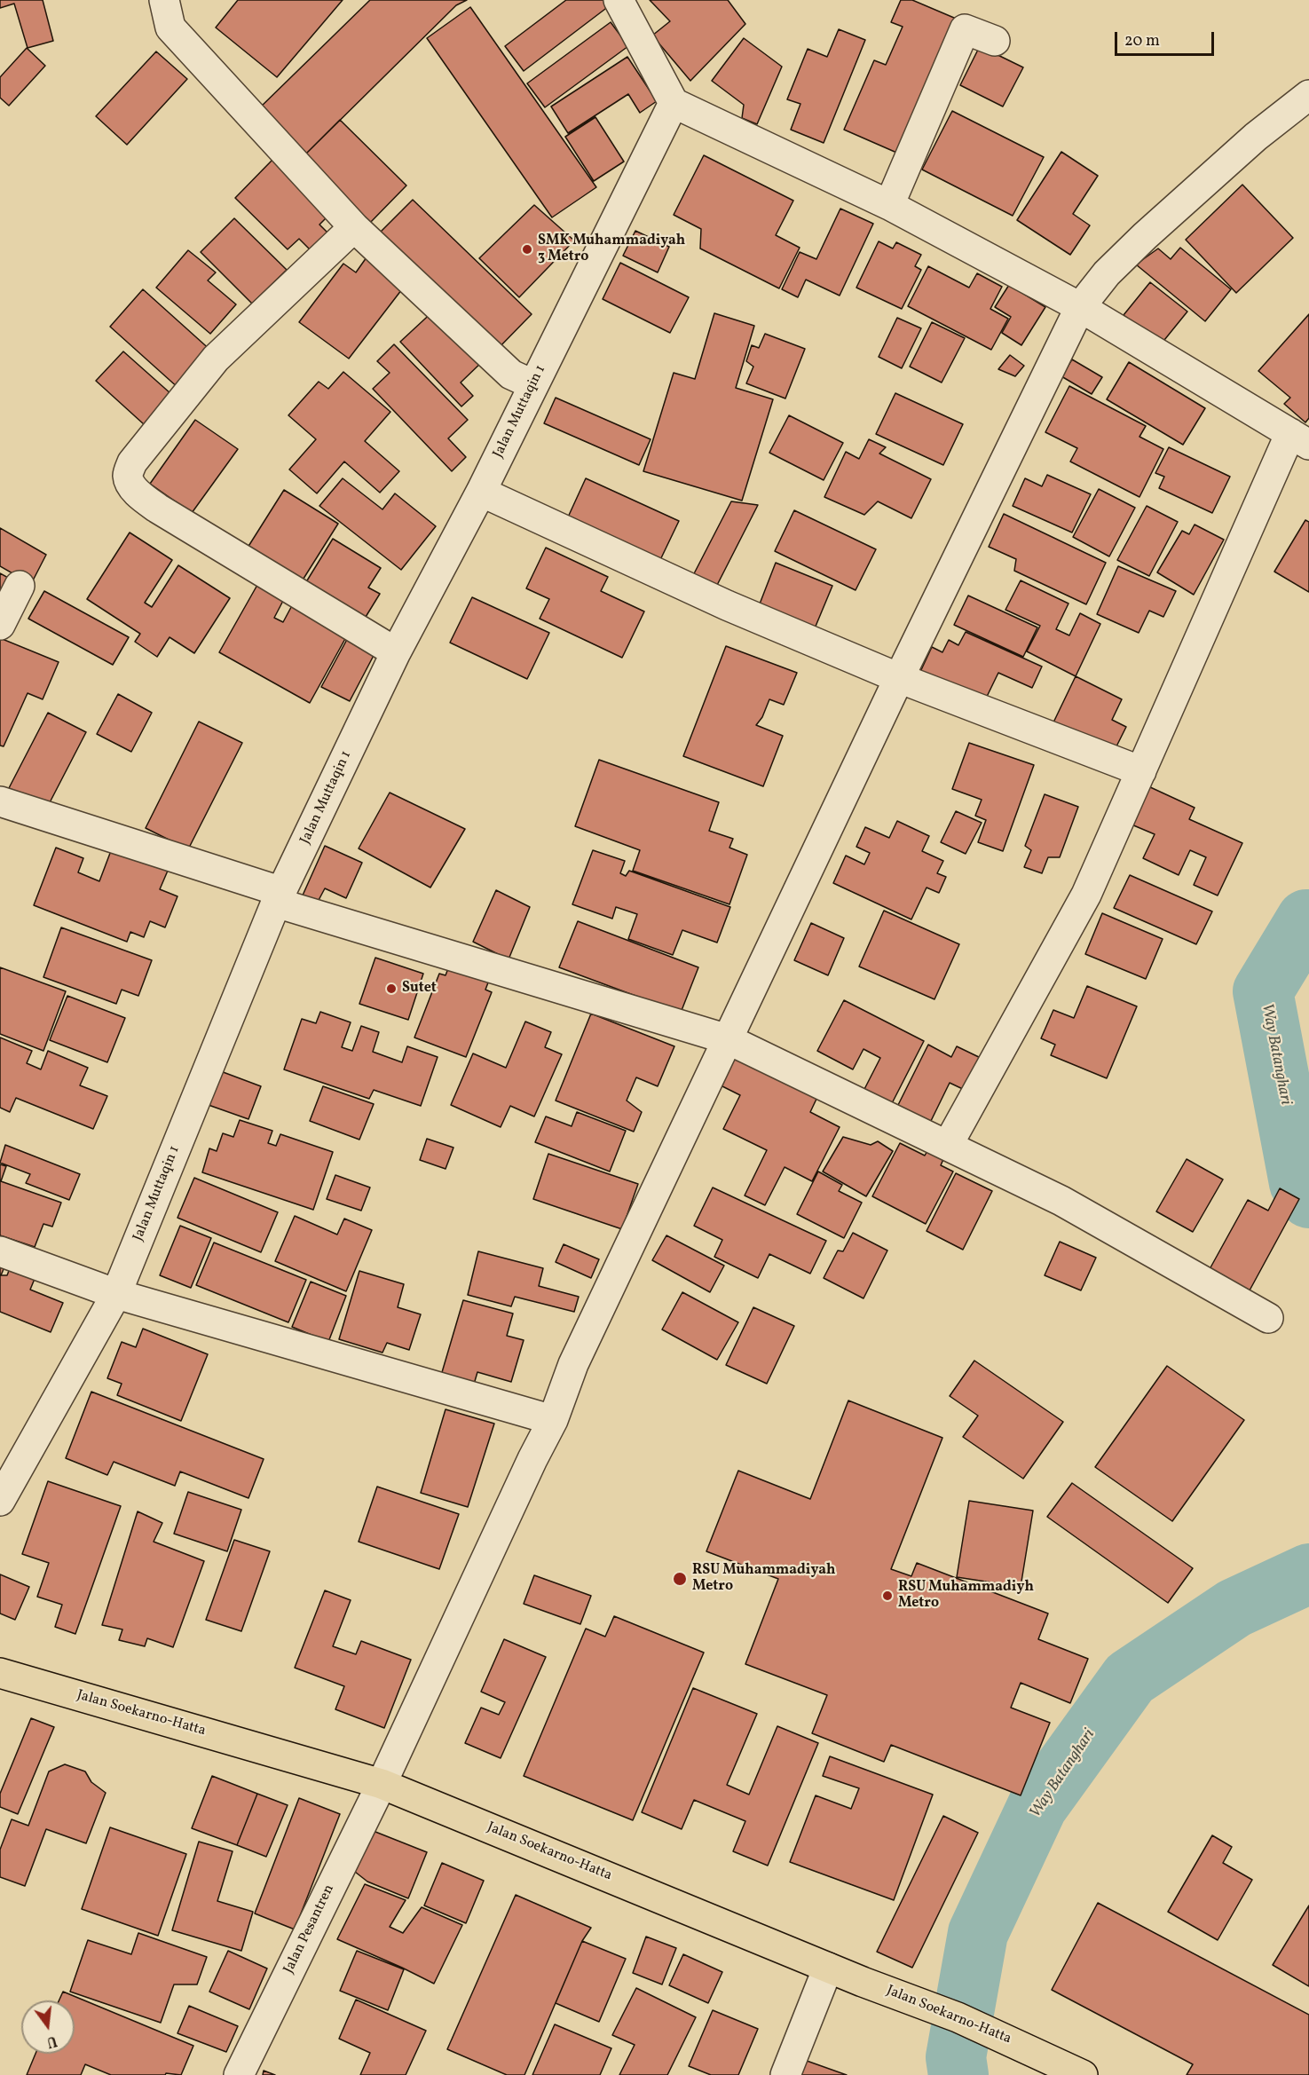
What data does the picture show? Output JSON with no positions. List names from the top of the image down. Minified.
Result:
{"streets":{"main road":["Jalan Soekarno-Hatta"],"street":["Jalan Muttaqin 1","Jalan Pesantren"]},"crossings":[["Jalan Soekarno-Hatta","Jalan Pesantren"]],"water":["Way Batanghari"],"places":["SMK Muhammadiyah 3 Metro","Sutet","RSU Muhammadiyah Metro","RSU Muhammadiyh Metro"],"scale_bar":"20 m","north":"bottom"}
